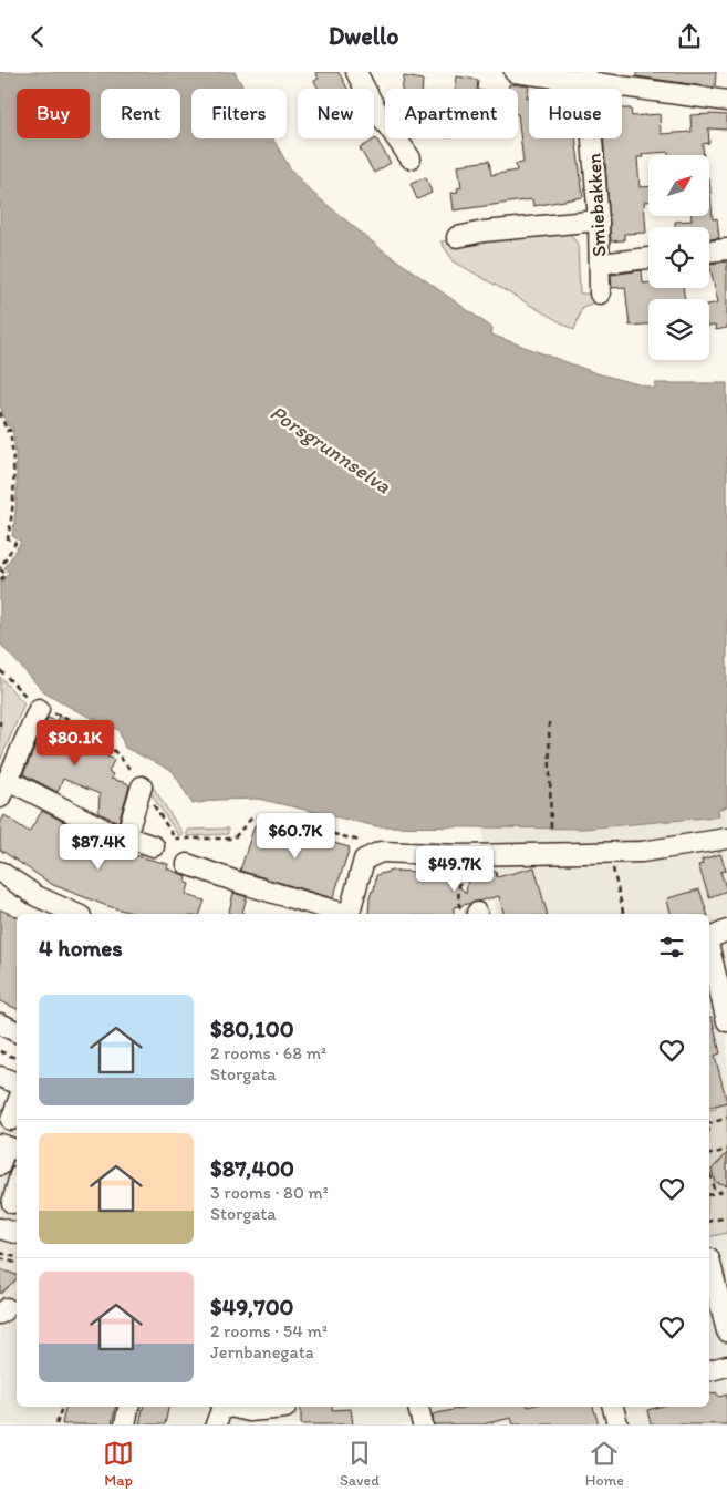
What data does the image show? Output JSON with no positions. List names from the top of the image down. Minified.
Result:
{"streets":{"street":["Smiebakken"]},"water":["Porsgrunnselva"],"north":"top right","page":{"header":"Dwello","chip":["Buy","Rent","Filters","New","Apartment","House"],"price":["$80.1K","$60.7K","$87.4K","$49.7K"],"heading":"4 homes","list":[{"name":"$80,100","note":"2 rooms · 68 m² · Storgata"},{"name":"$87,400","note":"3 rooms · 80 m² · Storgata"},{"name":"$49,700","note":"2 rooms · 54 m² · Jernbanegata"}],"tabs":["Map","Saved","Home"]}}
